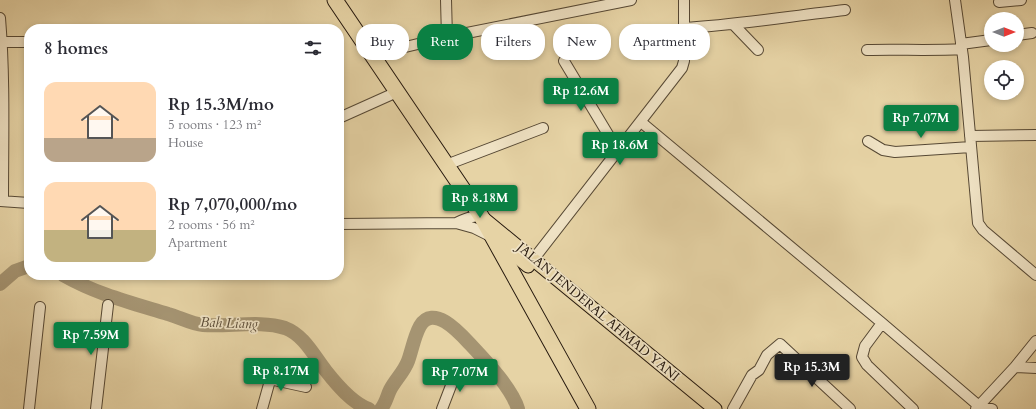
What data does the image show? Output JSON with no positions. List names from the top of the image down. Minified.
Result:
{"streets":{"main road":["JALAN JENDERAL AHMAD YANI"]},"water":["Bah Liang"],"north":"right","page":{"chip":["Buy","Rent","Filters","New","Apartment"],"heading":"8 homes","list":[{"name":"Rp 15.3M/mo","note":"5 rooms · 123 m² · House"},{"name":"Rp 7,070,000/mo","note":"2 rooms · 56 m² · Apartment"}],"price":["Rp 12.6M","Rp 7.07M","Rp 18.6M","Rp 8.18M","Rp 7.59M","Rp 15.3M","Rp 8.17M","Rp 7.07M"]}}
